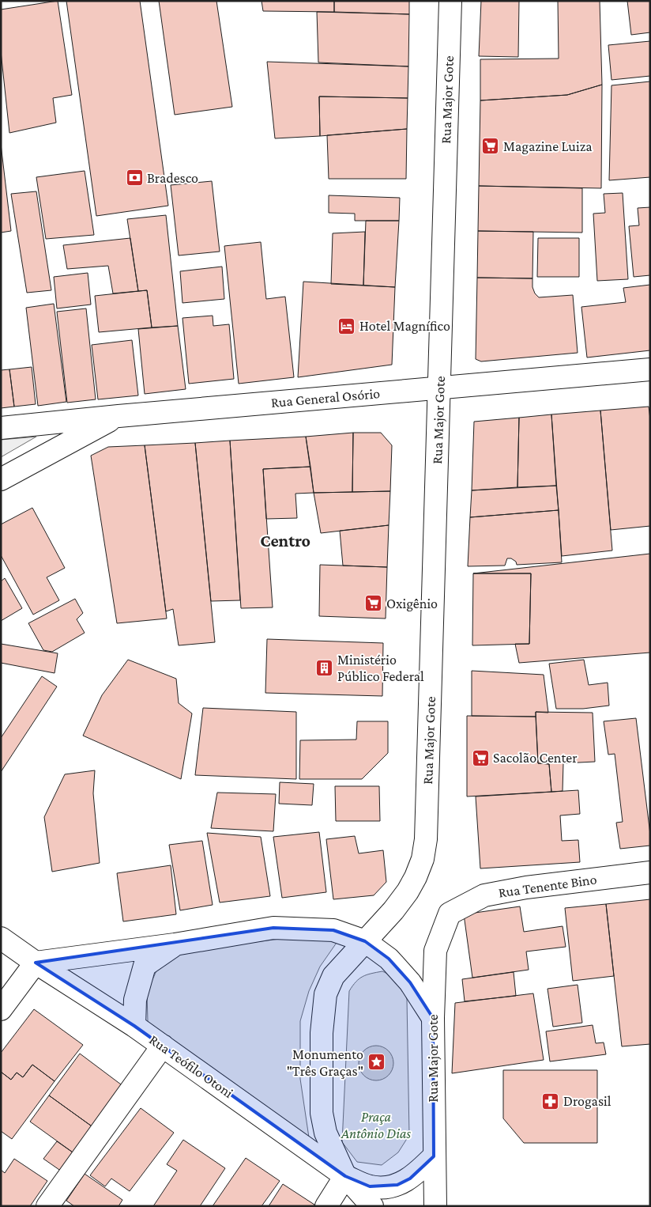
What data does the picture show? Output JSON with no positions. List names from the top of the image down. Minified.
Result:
{"streets":{"street":["Rua Major Gote","Rua General Osório","Rua Tenente Bino","Rua Teófilo Otoni"]},"crossings":[["Rua Major Gote","Rua General Osório"],["Rua Major Gote","Rua Tenente Bino"],["Rua Major Gote","Rua Teófilo Otoni"]],"districts":["Centro"],"parks":["Praça Antônio Dias"],"places":{"supermarket":["Magazine Luiza","Oxigênio","Sacolão Center"],"bank":["Bradesco"],"hotel":["Hotel Magnífico"],"building":["Ministério Público Federal"],"place":["Monumento \"Três Graças\""],"pharmacy":["Drogasil"]}}
